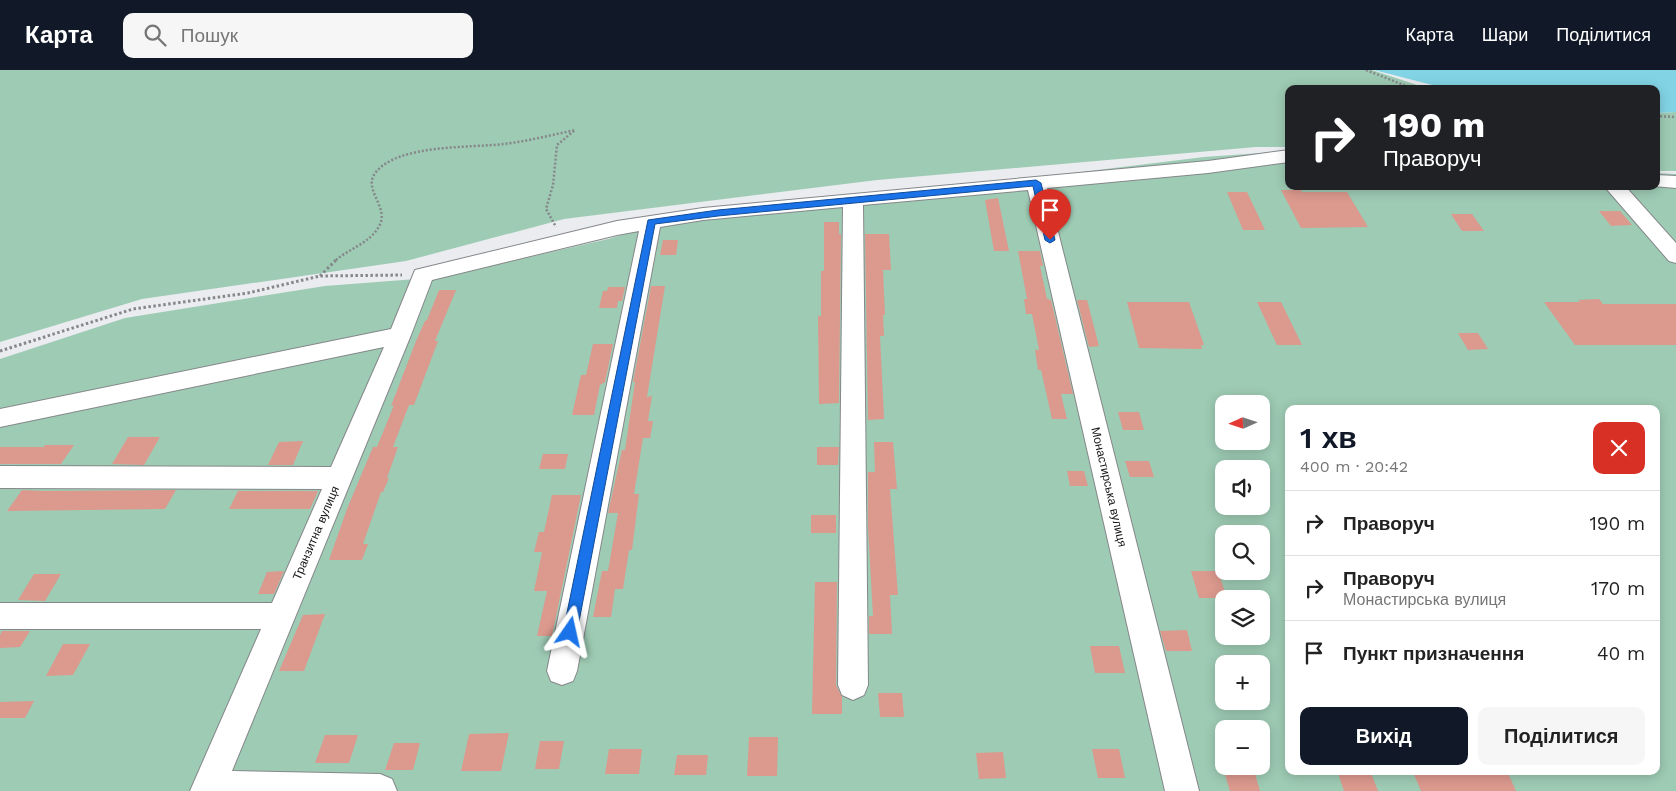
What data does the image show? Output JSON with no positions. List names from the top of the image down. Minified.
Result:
{"streets":{"street":["Монастирська вулиця","Транзитна вулиця"]},"north":"left","page":{"header":"Карта","search":"Пошук","nav":["Карта","Шари","Поділитися"],"turn":["190 m","Праворуч"],"map_buttons":["+","−"],"heading":["1 хв","400 m · 20:42"],"list":[{"name":"Праворуч","value":"190 m"},{"name":"Праворуч","note":"Монастирська вулиця","value":"170 m"},{"name":"Пункт призначення","value":"40 m"}],"buttons":["Вихід","Поділитися"]}}
